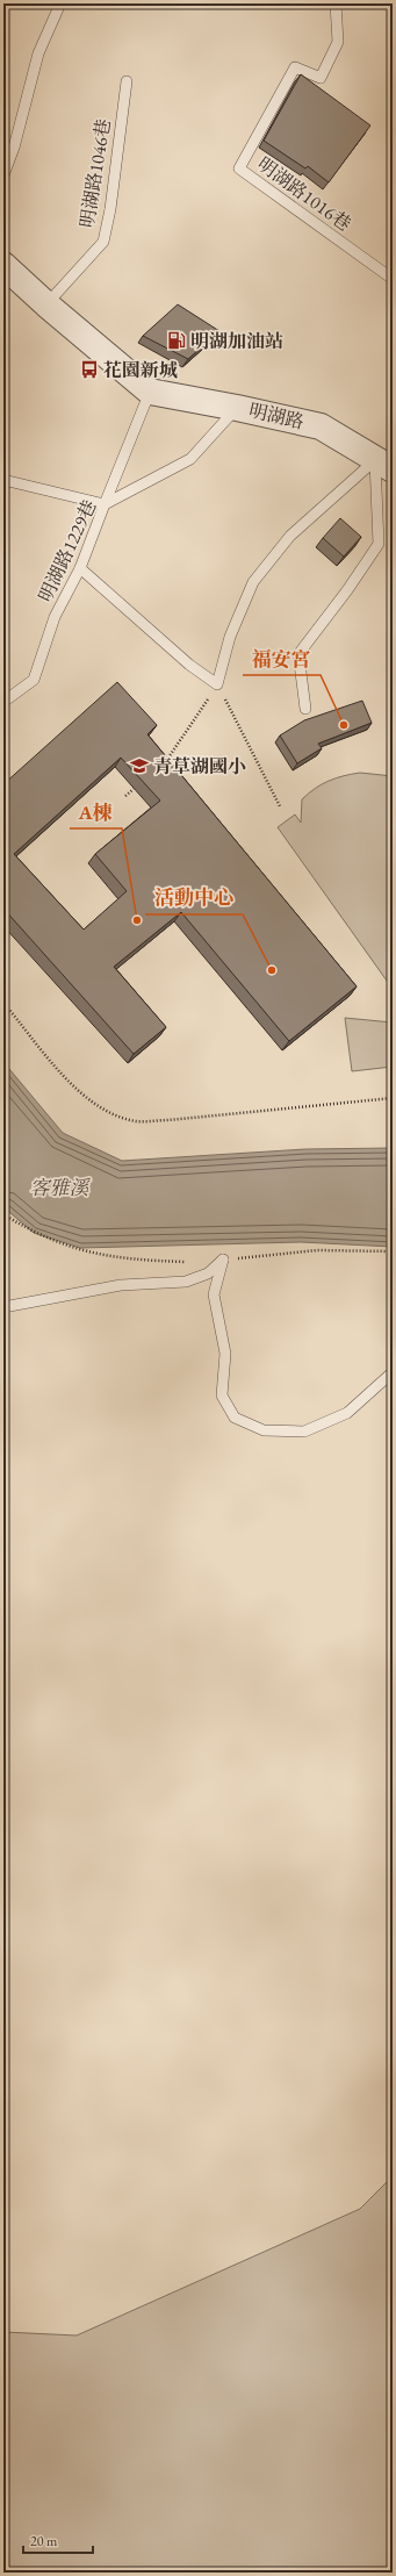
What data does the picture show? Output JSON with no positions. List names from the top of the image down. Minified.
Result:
{"streets":{"street":["明湖路"],"lane":["明湖路1046巷","明湖路1016巷","明湖路1229巷"]},"crossings":[["明湖路1046巷","明湖路"],["明湖路","明湖路1229巷"]],"water":["客雅溪"],"places":{"fuel station":["明湖加油站"],"bus stop":["花園新城"],"other":["福安宮","A棟","活動中心"],"school or university":["青草湖國小"]},"scale_bar":"20 m"}
